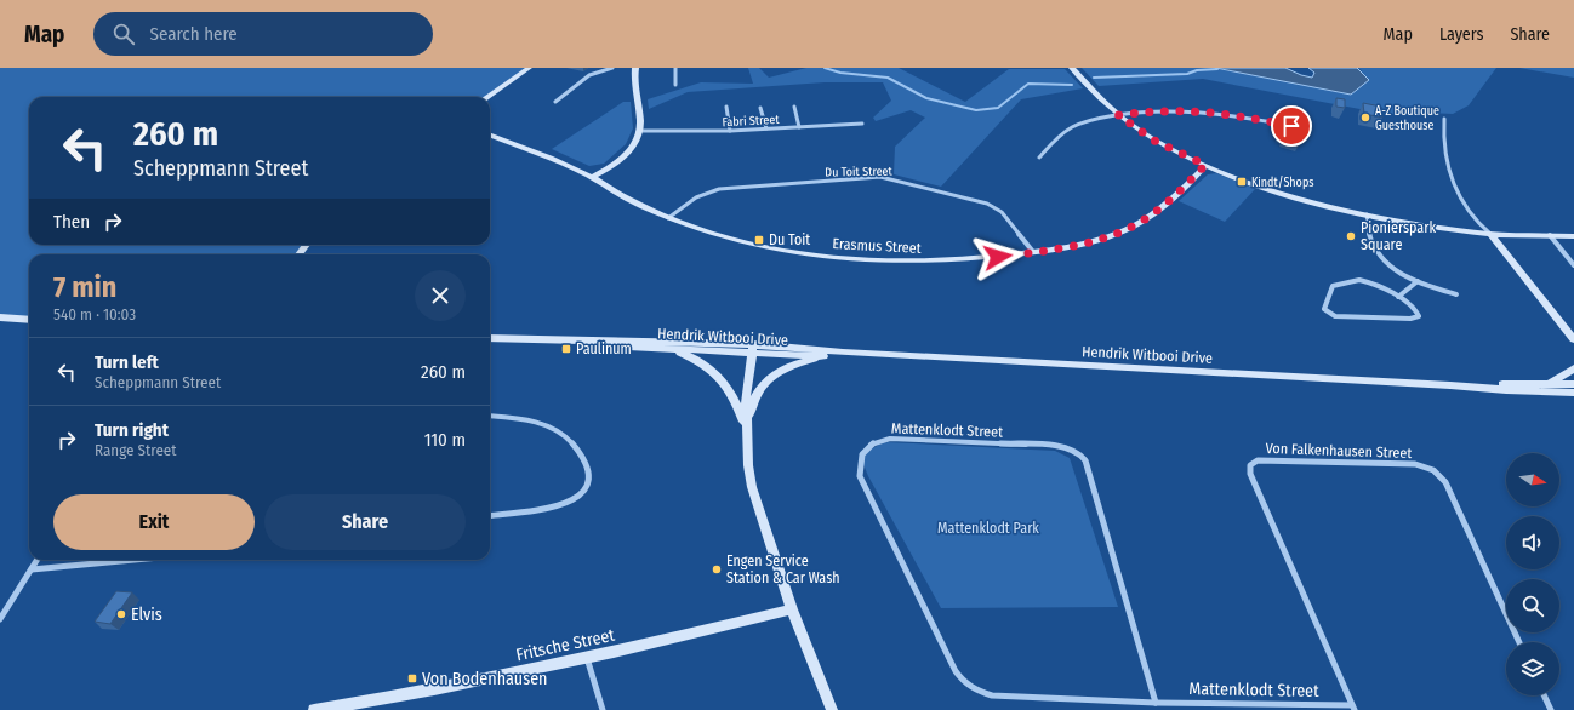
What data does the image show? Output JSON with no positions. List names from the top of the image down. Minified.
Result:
{"streets":{"street":["Fabri Street","Du Toit Street","Erasmus Street","Hendrik Witbooi Drive","Mattenklodt Street","Von Falkenhausen Street","Fritsche Street"]},"crossings":[["Du Toit Street","Erasmus Street"],["Mattenklodt Street","Von Falkenhausen Street"]],"parks":["Mattenklodt Park"],"places":{"other":["A-Z Boutique Guesthouse","Pionierspark Square","Engen Service Station & Car Wash","Elvis"],"transit":["Kindt/Shops","Du Toit","Paulinum","Von Bodenhausen"]},"north":"right","page":{"header":"Map","search":"Search here","nav":["Map","Layers","Share"],"turn":["260 m","Scheppmann Street"],"then":"Then","heading":["7 min","540 m · 10:03"],"list":[{"name":"Turn left","note":"Scheppmann Street","value":"260 m"},{"name":"Turn right","note":"Range Street","value":"110 m"}],"buttons":["Exit","Share"]}}
